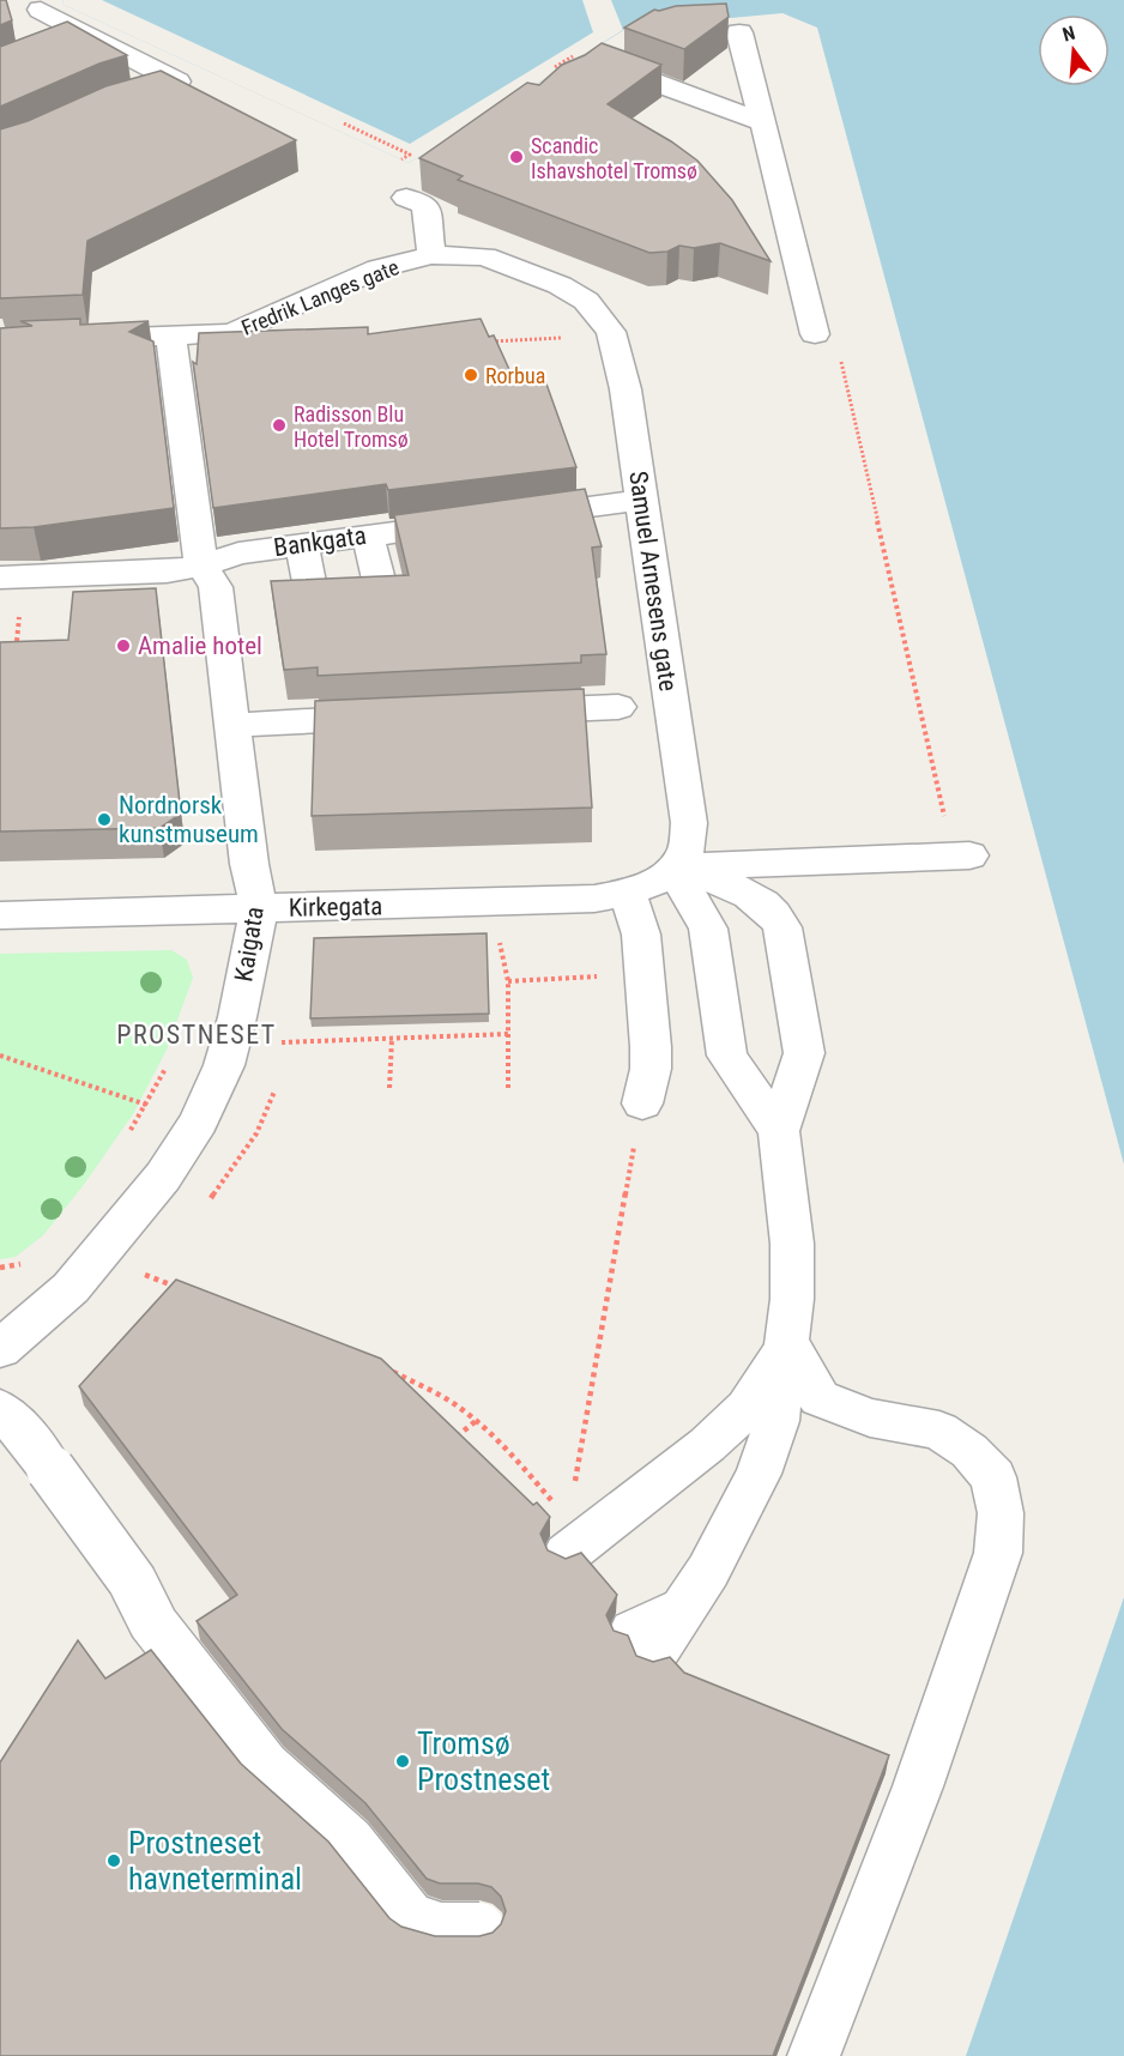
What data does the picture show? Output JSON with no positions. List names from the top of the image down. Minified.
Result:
{"streets":{"street":["Fredrik Langes gate","Bankgata","Samuel Arnesens gate","Kirkegata","Kaigata"]},"crossings":[["Fredrik Langes gate","Samuel Arnesens gate"],["Fredrik Langes gate","Kaigata"],["Bankgata","Samuel Arnesens gate"],["Bankgata","Kaigata"],["Samuel Arnesens gate","Kirkegata"],["Kirkegata","Kaigata"]],"districts":["PROSTNESET"],"places":["Scandic Ishavshotel Tromsø","Rorbua","Radisson Blu Hotel Tromsø","Amalie hotel","Nordnorsk kunstmuseum","Tromsø Prostneset","Prostneset havneterminal"],"north":"top"}
